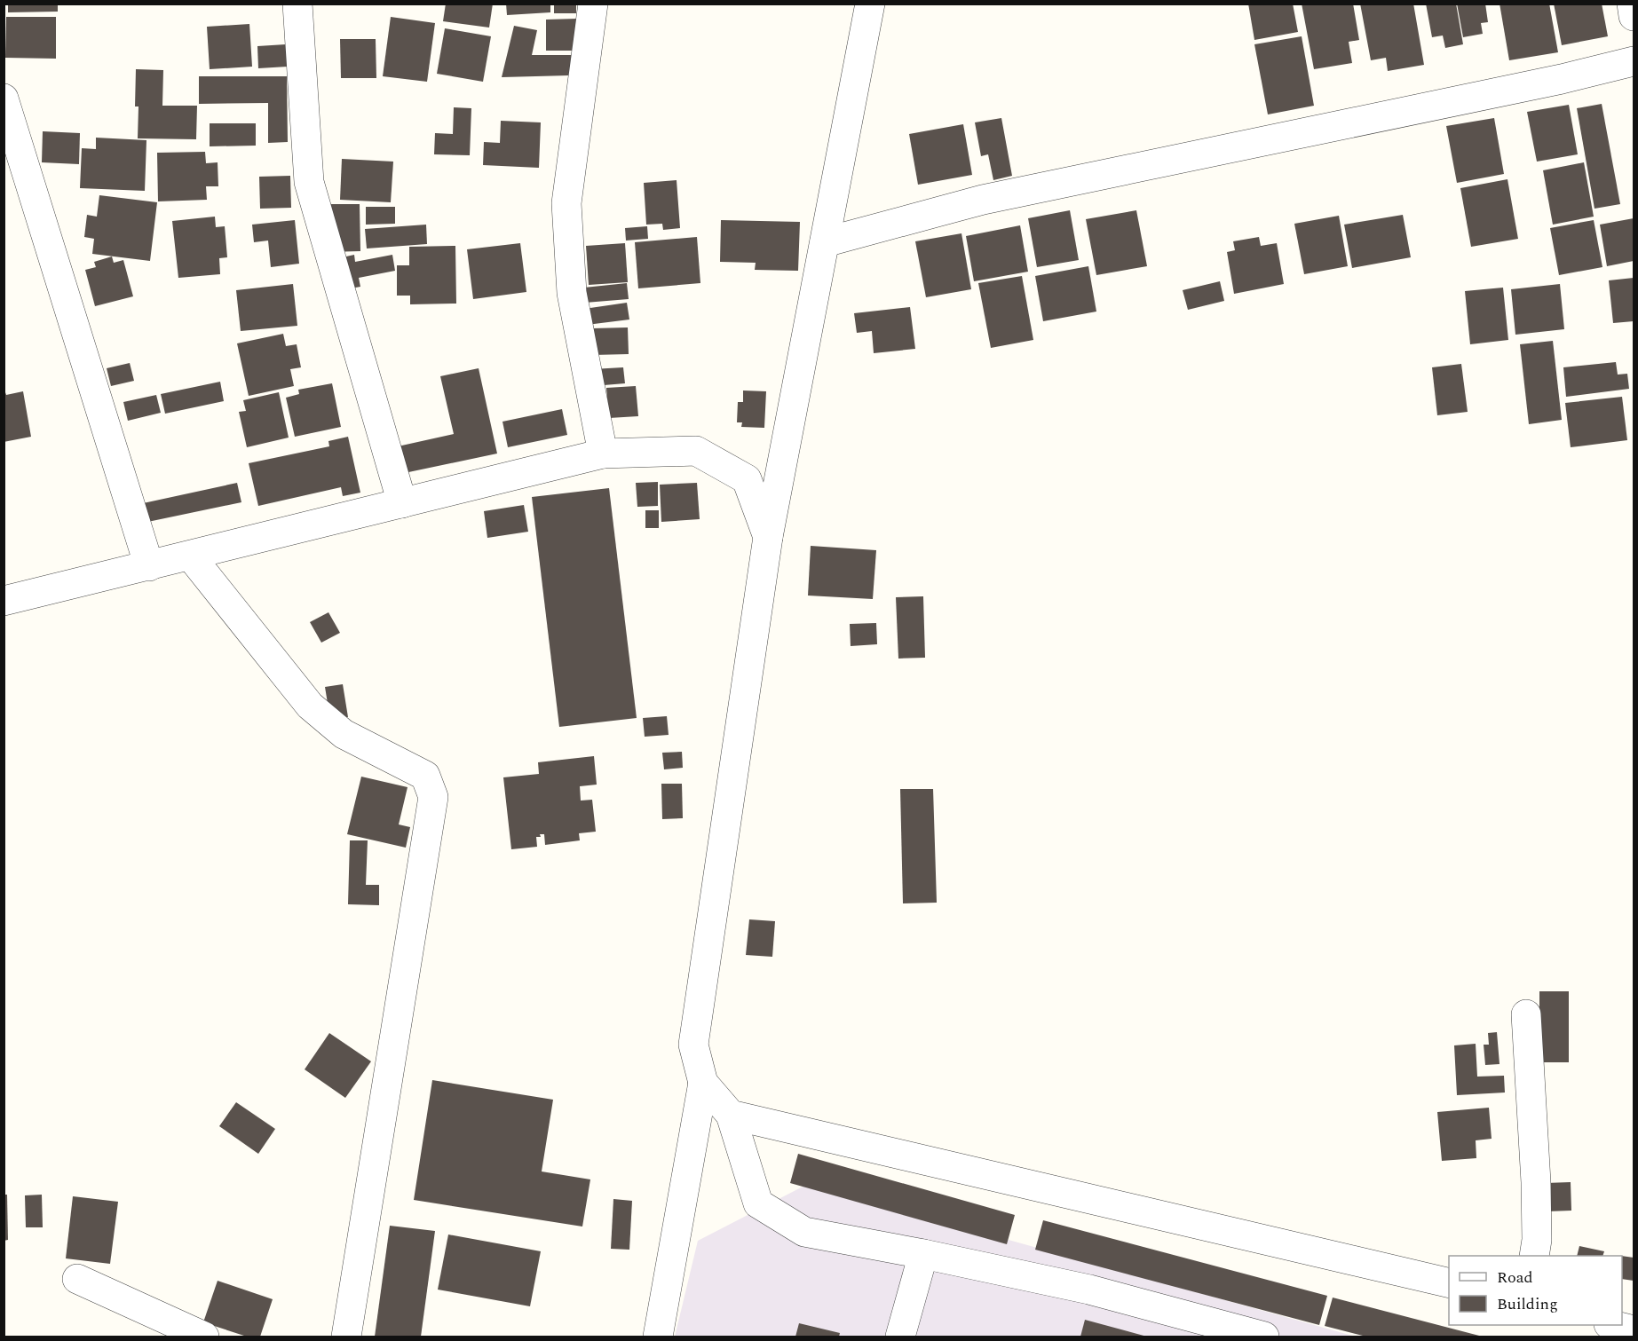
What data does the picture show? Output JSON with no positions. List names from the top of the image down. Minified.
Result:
{"legend":["Road","Building"]}
